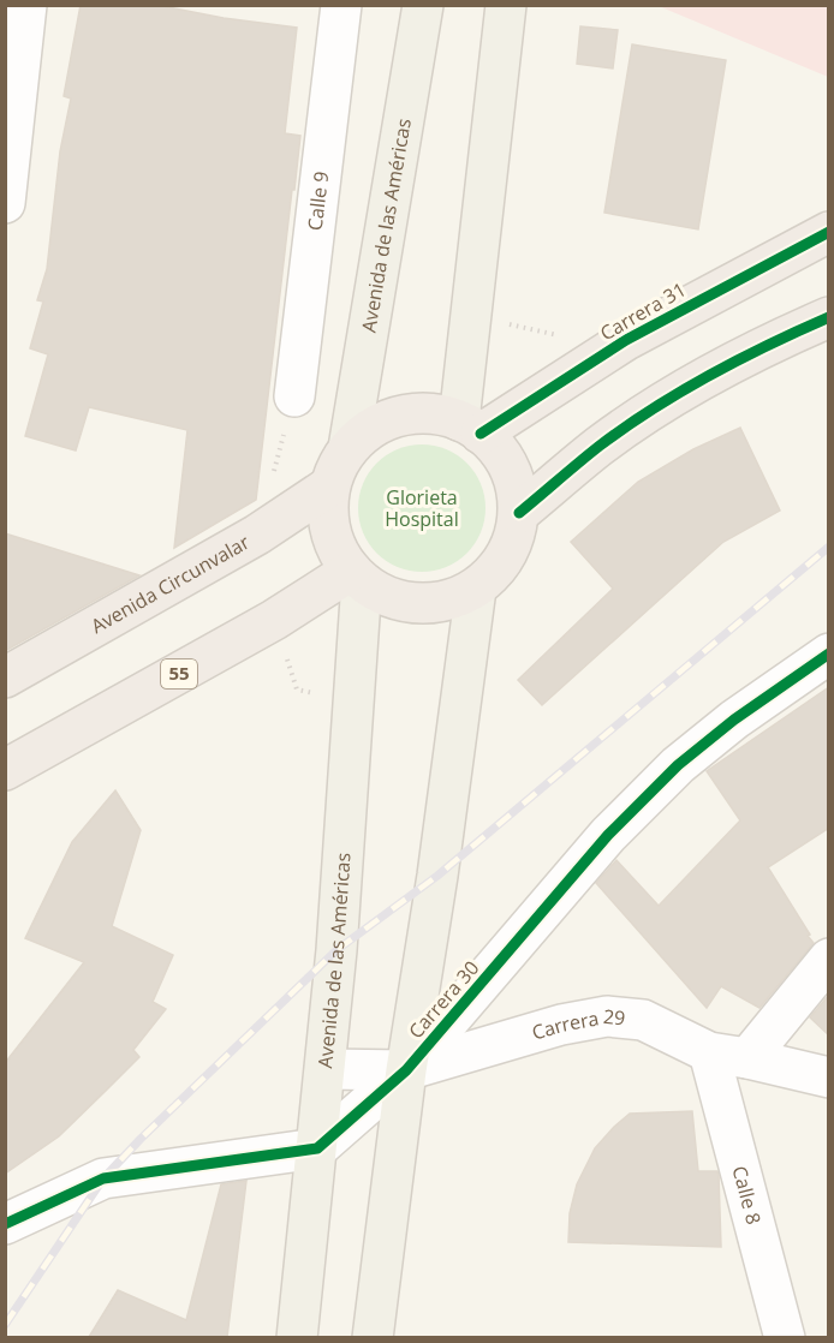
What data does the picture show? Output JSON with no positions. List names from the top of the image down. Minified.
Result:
{"streets":{"highway":["Carrera 31","Avenida Circunvalar","55"],"main road":["Avenida de las Américas"],"street":["Calle 9","Carrera 30","Carrera 29","Calle 8"]},"crossings":[["Avenida de las Américas","Carrera 31"],["Avenida de las Américas","Avenida Circunvalar"],["Avenida de las Américas","55"],["Avenida de las Américas","Carrera 30"],["Avenida de las Américas","Carrera 29"],["Carrera 31","Avenida Circunvalar"],["Carrera 31","55"],["Avenida Circunvalar","55"],["Carrera 30","Carrera 29"],["Carrera 29","Calle 8"]],"parks":["Glorieta Hospital"]}
